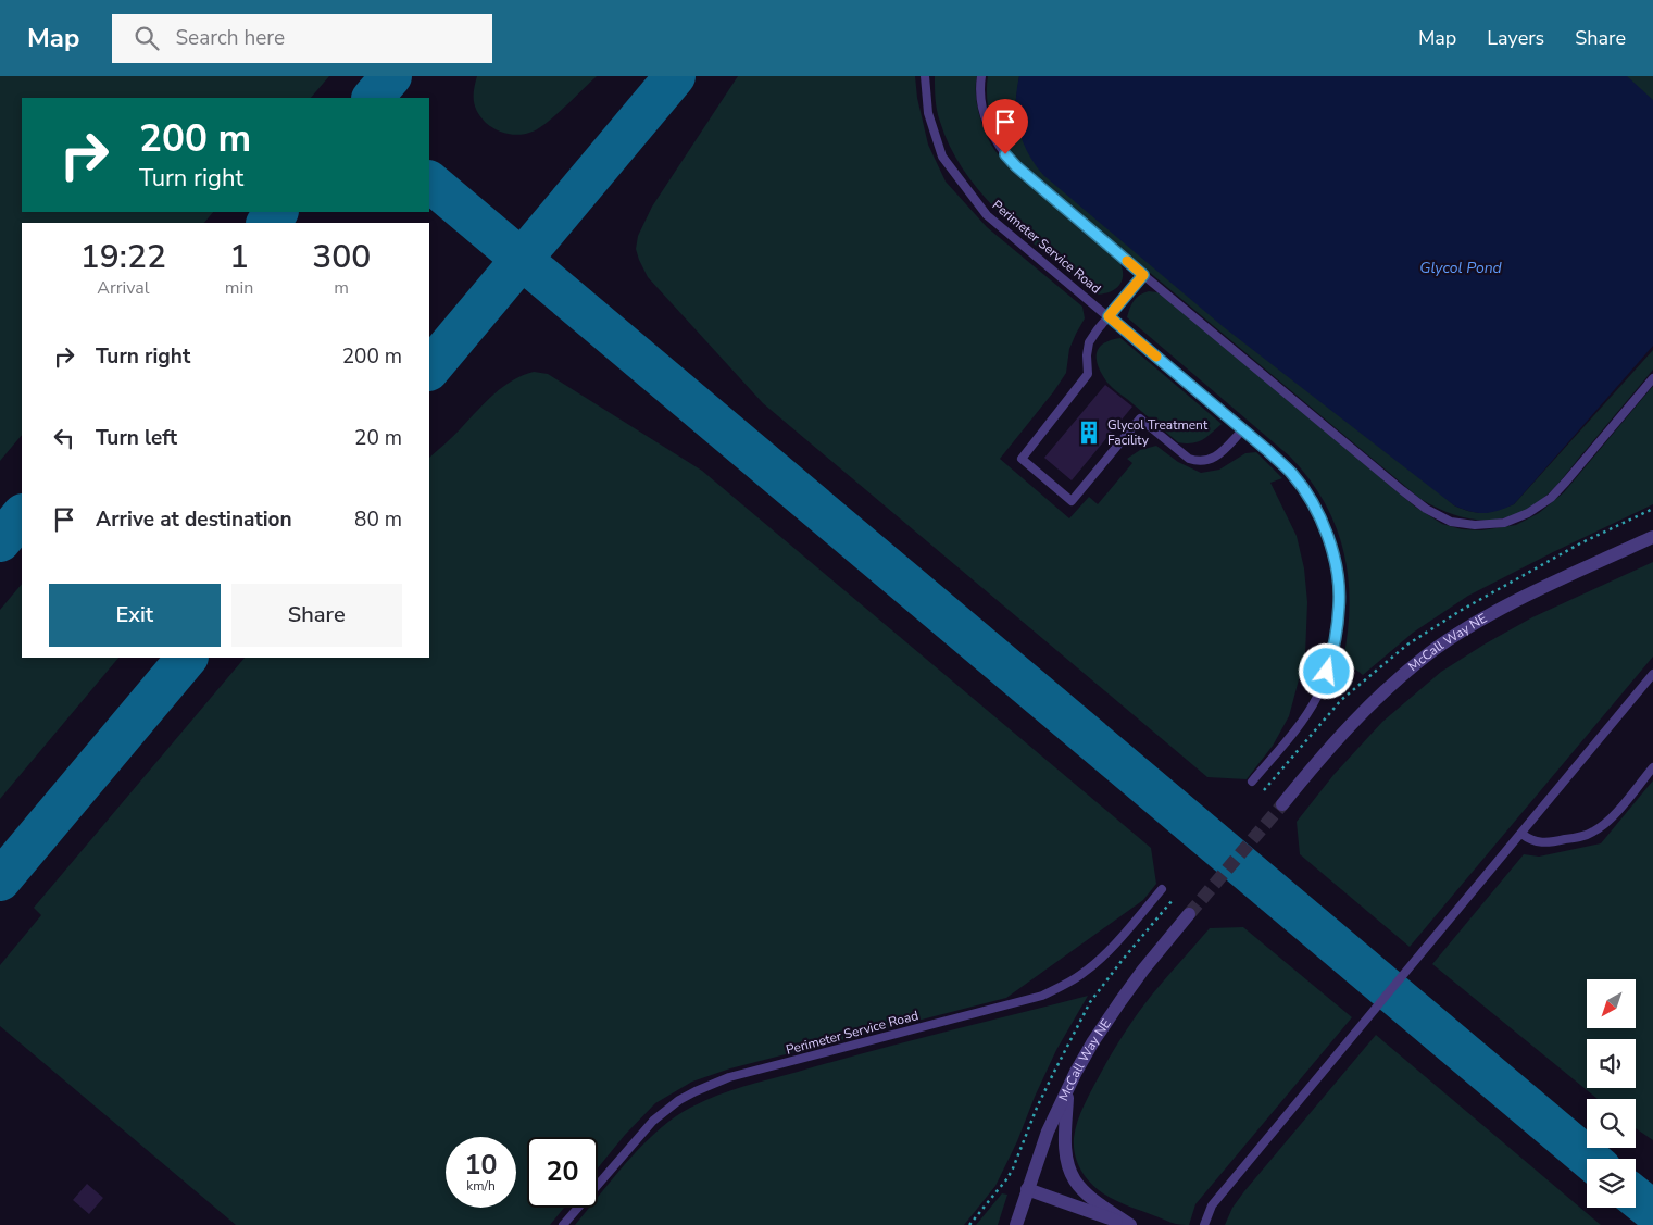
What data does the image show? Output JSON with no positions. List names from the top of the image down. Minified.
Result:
{"streets":{"street":["McCall Way NE"],"lane":["Perimeter Service Road"]},"water":["Glycol Pond"],"places":{"building":["Glycol Treatment Facility"]},"north":"bottom left","page":{"header":"Map","search":"Search here","nav":["Map","Layers","Share"],"turn":["200 m","Turn right"],"eta":["19:22","Arrival","1","min","300","m"],"list":[{"name":"Turn right","value":"200 m"},{"name":"Turn left","value":"20 m"},{"name":"Arrive at destination","value":"80 m"}],"buttons":["Exit","Share"],"speed":"10 km/h","limit":"20"}}
